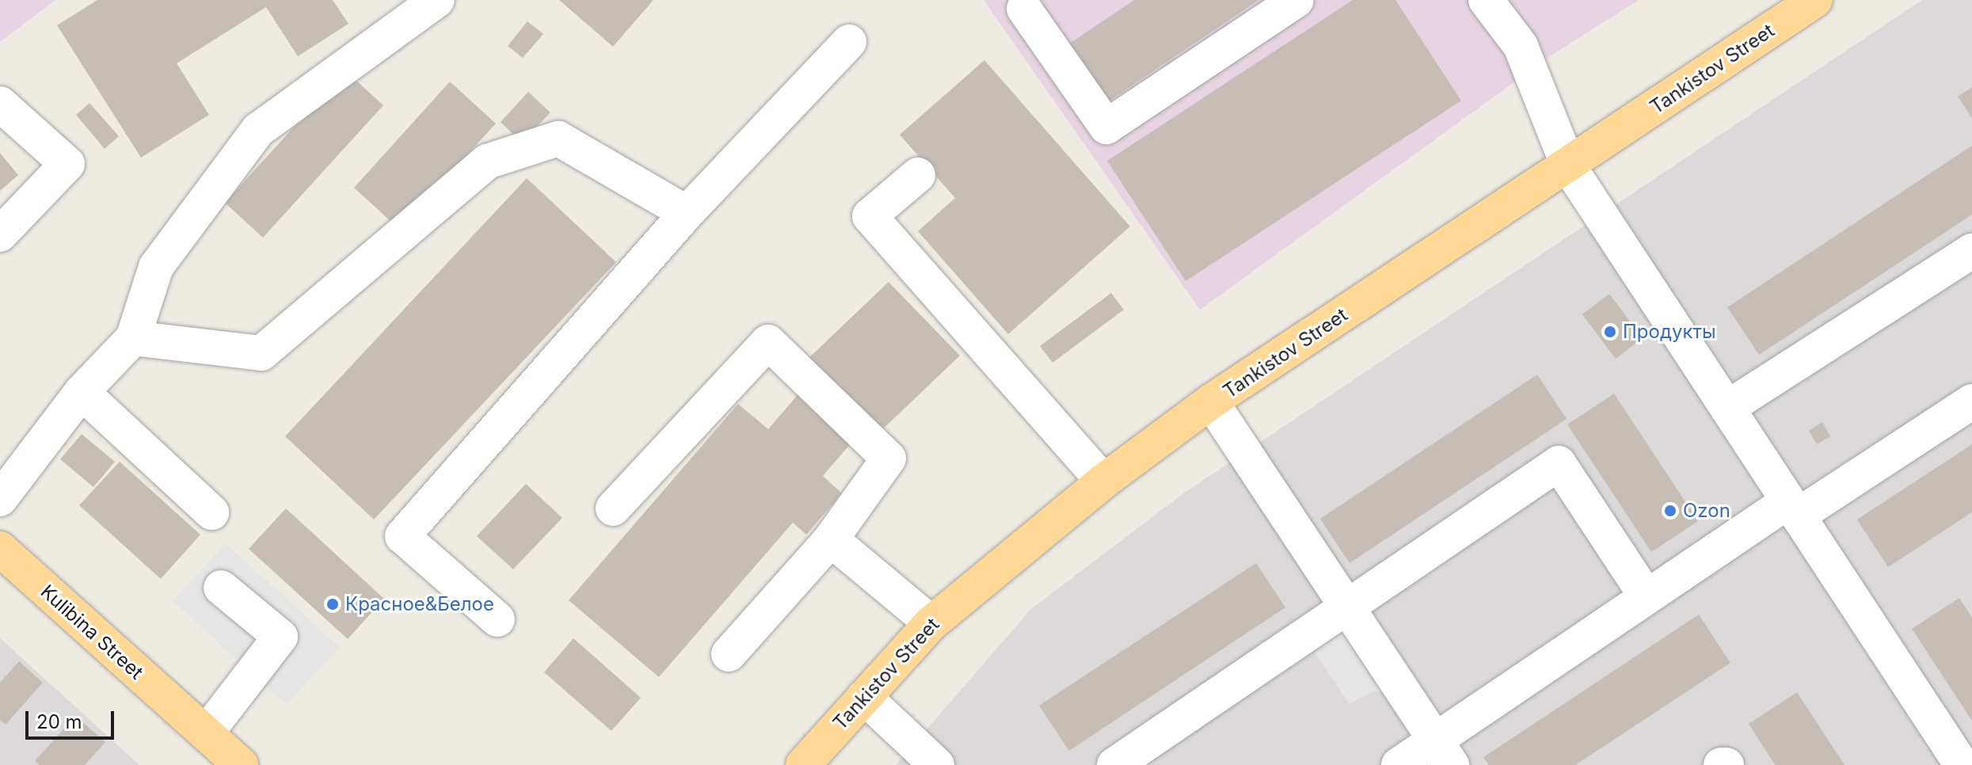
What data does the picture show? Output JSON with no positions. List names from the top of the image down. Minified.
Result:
{"streets":{"main road":["Tankistov Street","Kulibina Street"]},"places":["Продукты","Ozon","Красное&Белое"],"scale_bar":"20 m"}
